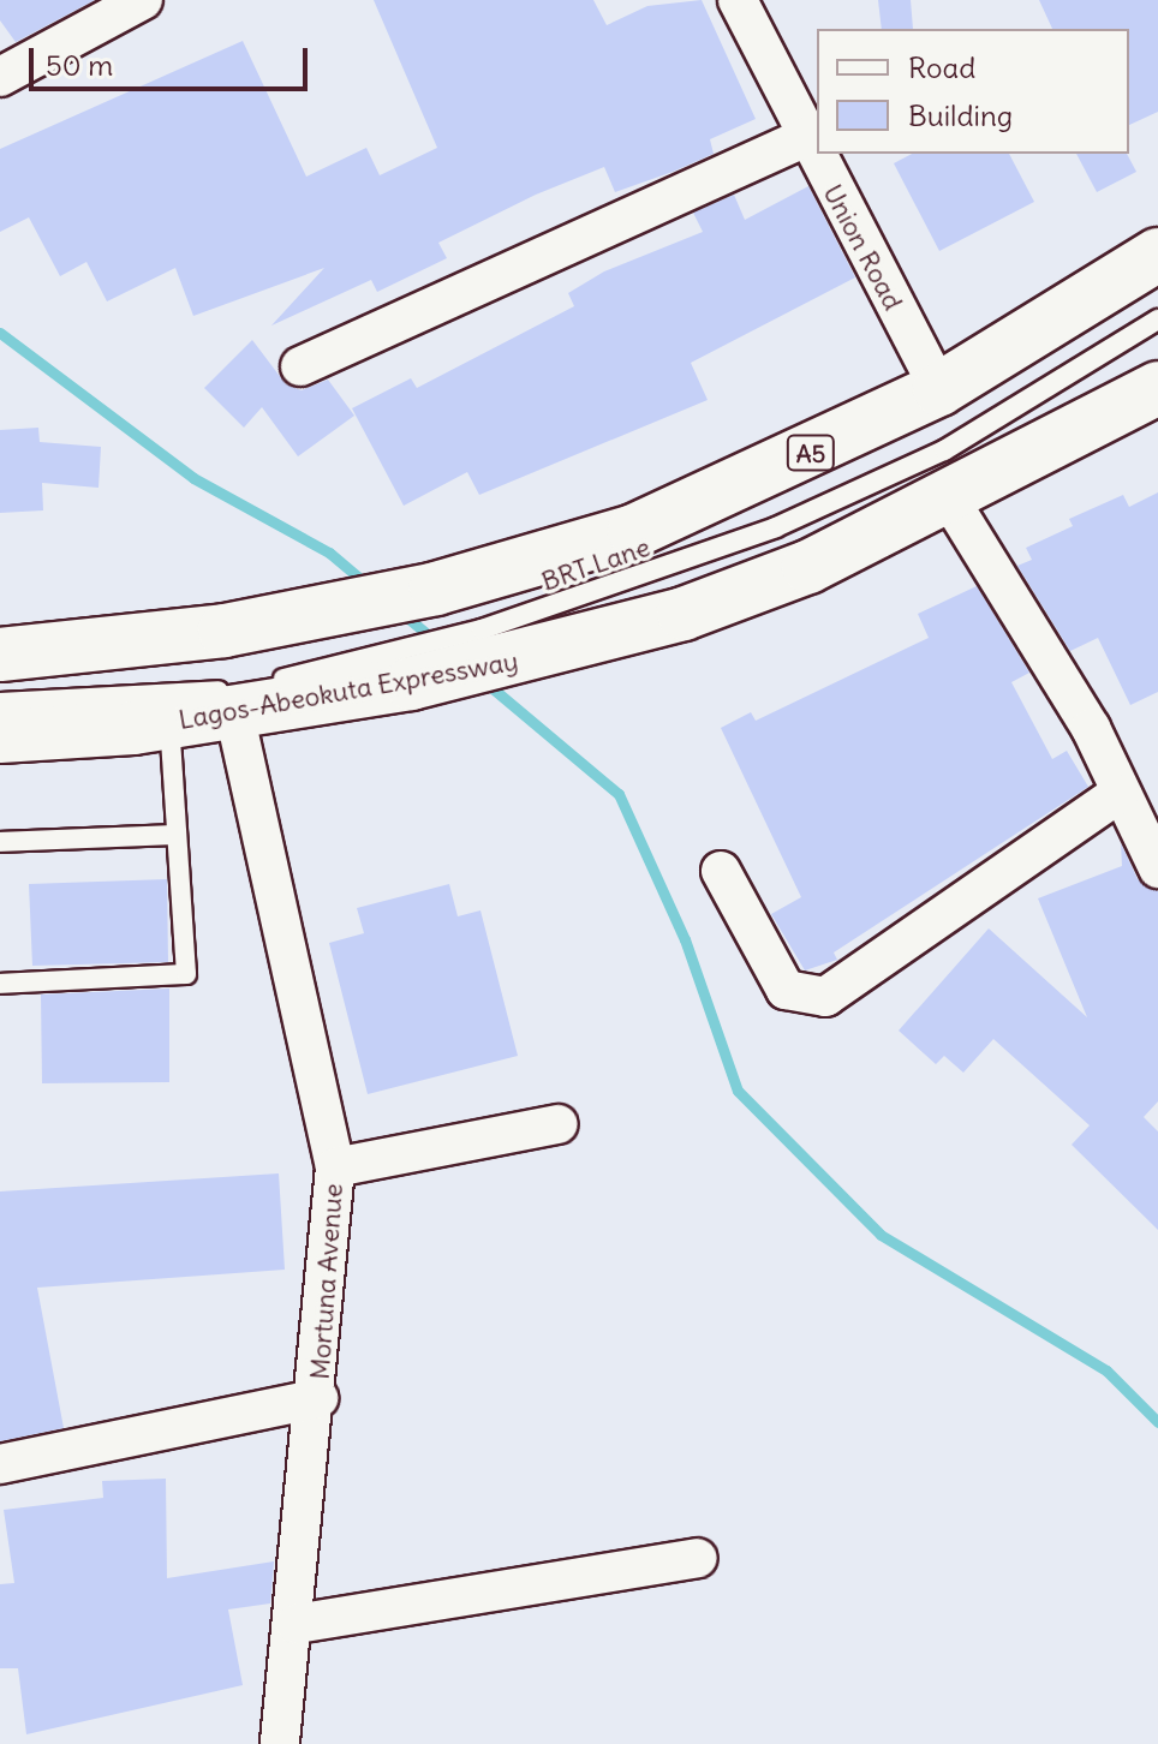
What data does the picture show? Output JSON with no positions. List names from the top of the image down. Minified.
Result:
{"streets":{"highway":["A5","Lagos-Abeokuta Expressway"],"street":["Union Road","Mortuna Avenue"],"lane":["BRT Lane"]},"crossings":[["Union Road","A5"],["BRT Lane","Lagos-Abeokuta Expressway"],["Lagos-Abeokuta Expressway","Mortuna Avenue"]],"legend":["Road","Building"],"scale_bar":"50 m"}
